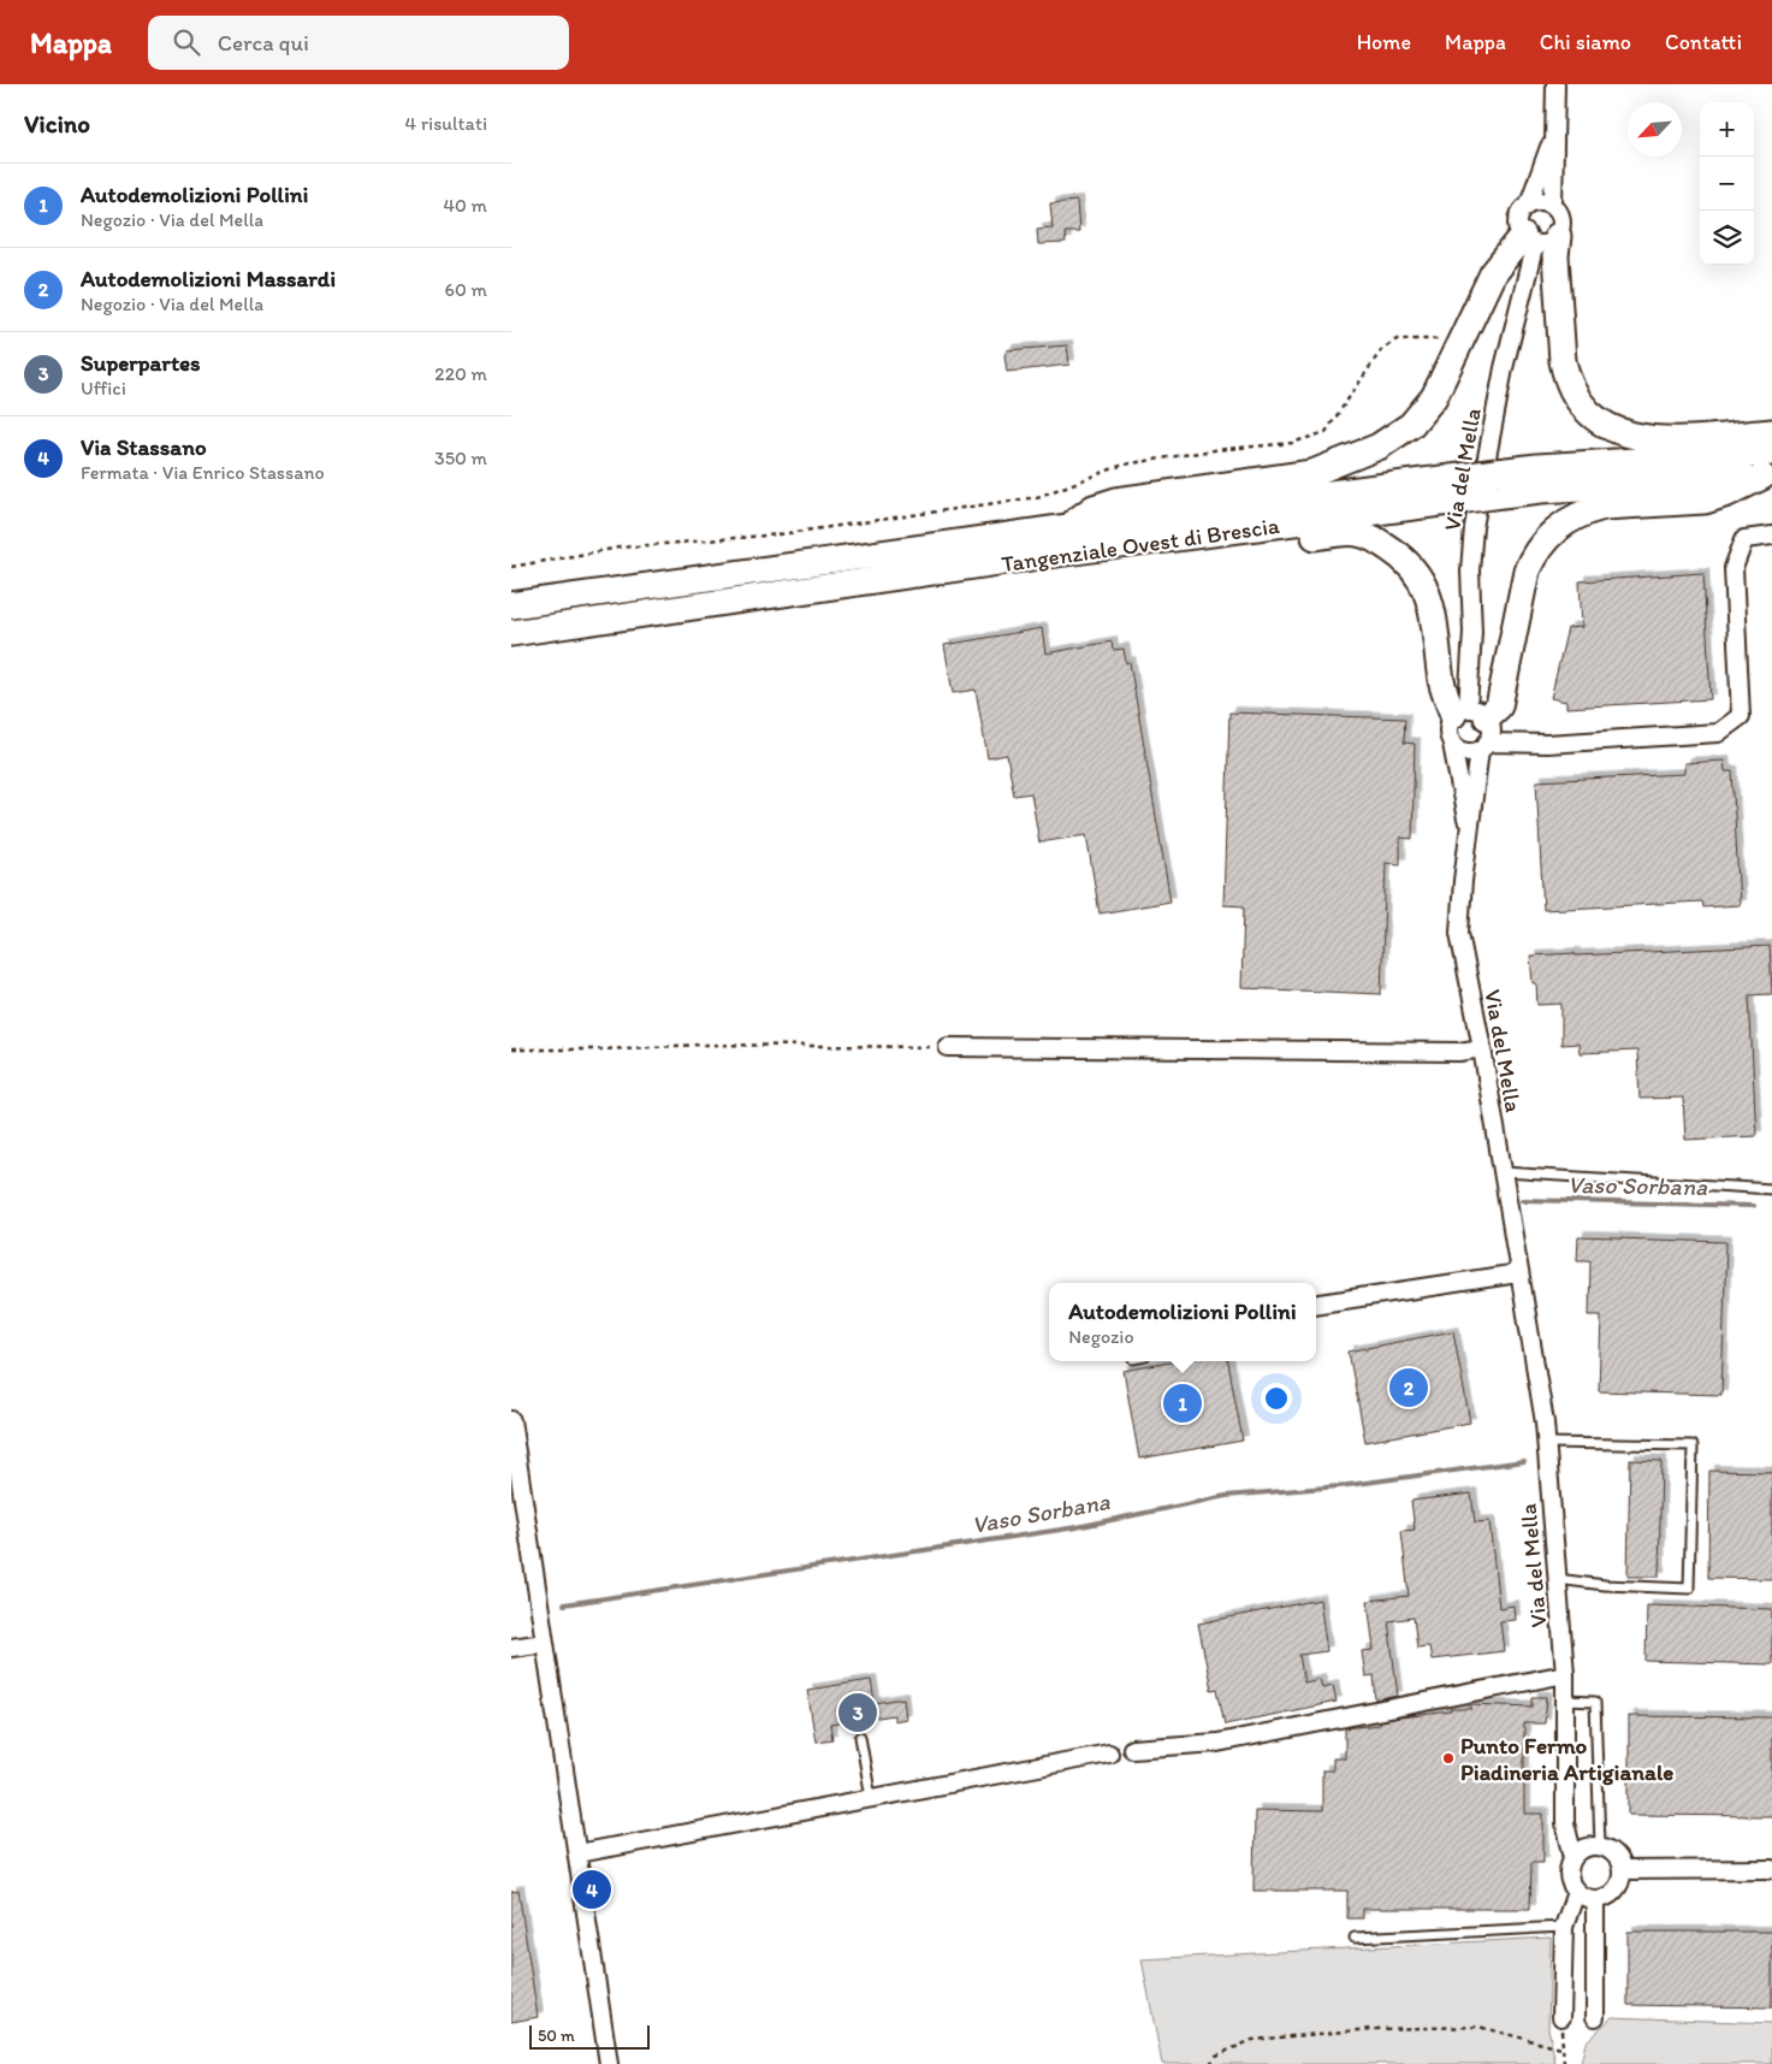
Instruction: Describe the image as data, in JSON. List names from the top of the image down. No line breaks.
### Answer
{"streets":{"main road":["Tangenziale Ovest di Brescia"],"street":["Via del Mella"]},"water":["Vaso Sorbana"],"places":["Punto Fermo Piadineria Artigianale"],"scale_bar":"50 m","north":"bottom left","page":{"header":"Mappa","search":"Cerca qui","nav":["Home","Mappa","Chi siamo","Contatti"],"heading":["Vicino","4 risultati"],"map_buttons":["+","−"],"list":[{"mark":"1","name":"Autodemolizioni Pollini","note":"Negozio · Via del Mella","value":"40 m"},{"mark":"2","name":"Autodemolizioni Massardi","note":"Negozio · Via del Mella","value":"60 m"},{"mark":"3","name":"Superpartes","note":"Uffici","value":"220 m"},{"mark":"4","name":"Via Stassano","note":"Fermata · Via Enrico Stassano","value":"350 m"}],"popup":["Autodemolizioni Pollini","Negozio"],"pins":["2","1","3","4"],"scale":"50 m"}}
